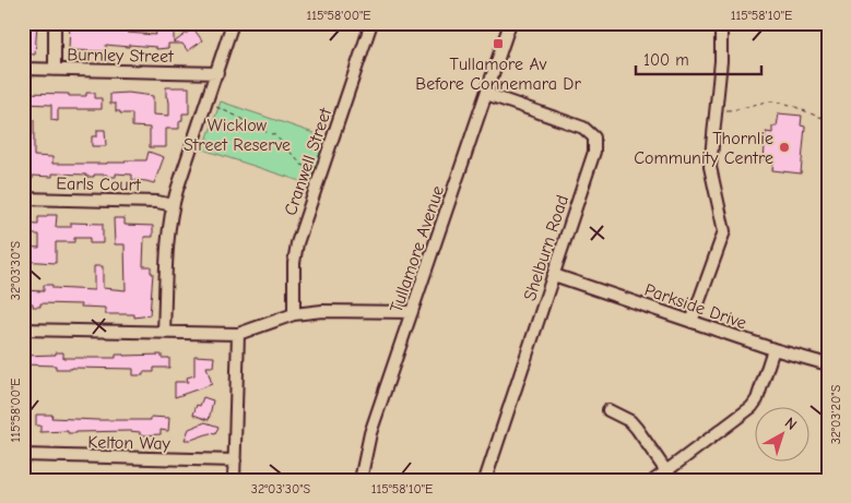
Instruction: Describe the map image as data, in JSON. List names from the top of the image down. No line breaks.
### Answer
{"streets":{"street":["Burnley Street","Cranwell Street","Earls Court","Shelburn Road","Tullamore Avenue","Parkside Drive","Kelton Way"]},"crossings":[["Shelburn Road","Tullamore Avenue"],["Shelburn Road","Parkside Drive"]],"parks":["Wicklow Street Reserve"],"places":{"transit":["Tullamore Av Before Connemara Dr"],"other":["Thornlie Community Centre"]},"scale_bar":"100 m","north":"top right","coordinates":["115°58'00\"E","115°58'10\"E","32°03'30\"S","32°03'20\"S"]}
